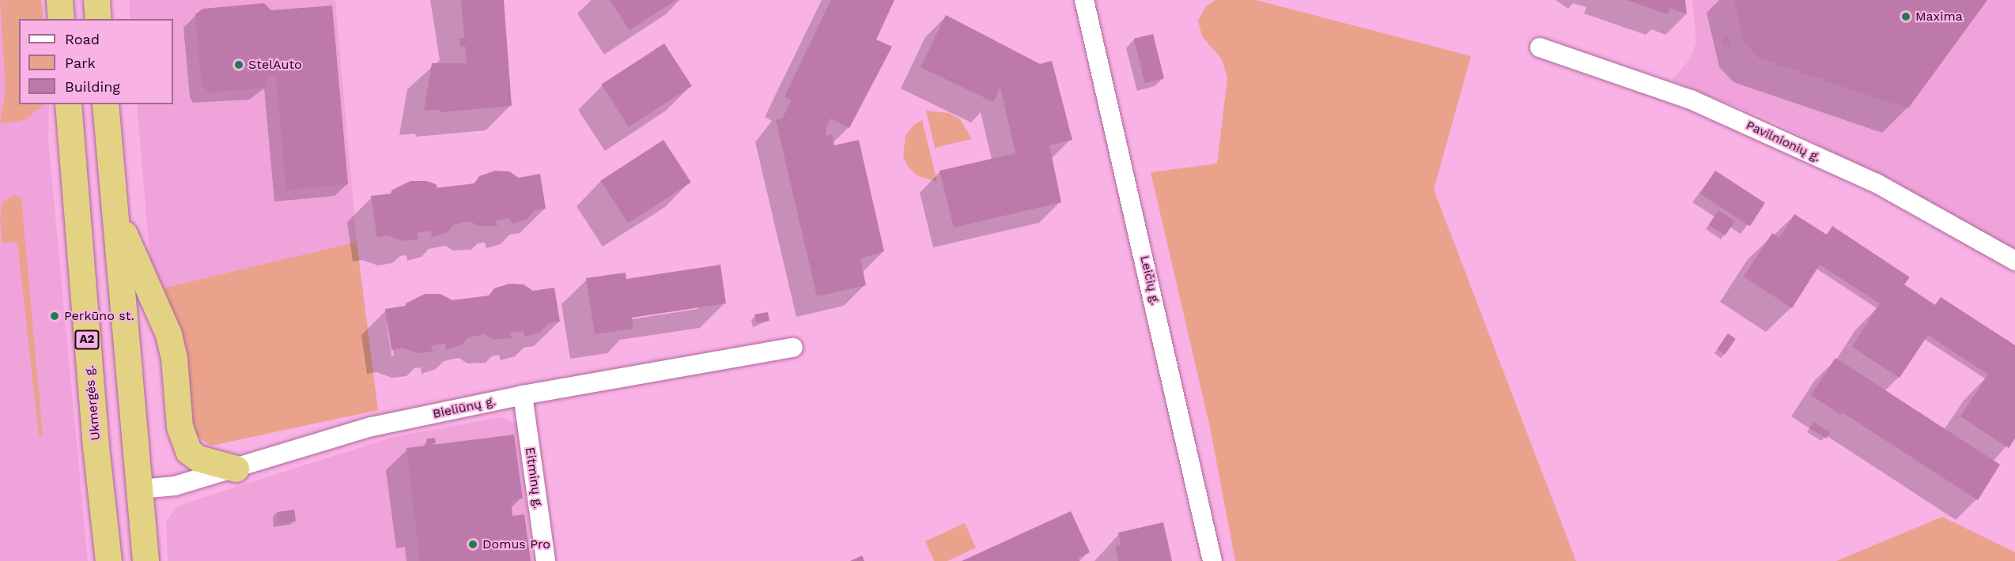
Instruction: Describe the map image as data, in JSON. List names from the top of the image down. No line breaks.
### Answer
{"streets":{"highway":["A2","Ukmergės g."],"street":["Pavilnionių g.","Leičių g.","Bieliūnų g.","Eitminų g."]},"crossings":[["Bieliūnų g.","Eitminų g."]],"places":["Maxima","StelAuto","Perkūno st.","Domus Pro"],"legend":["Road","Park","Building"]}
